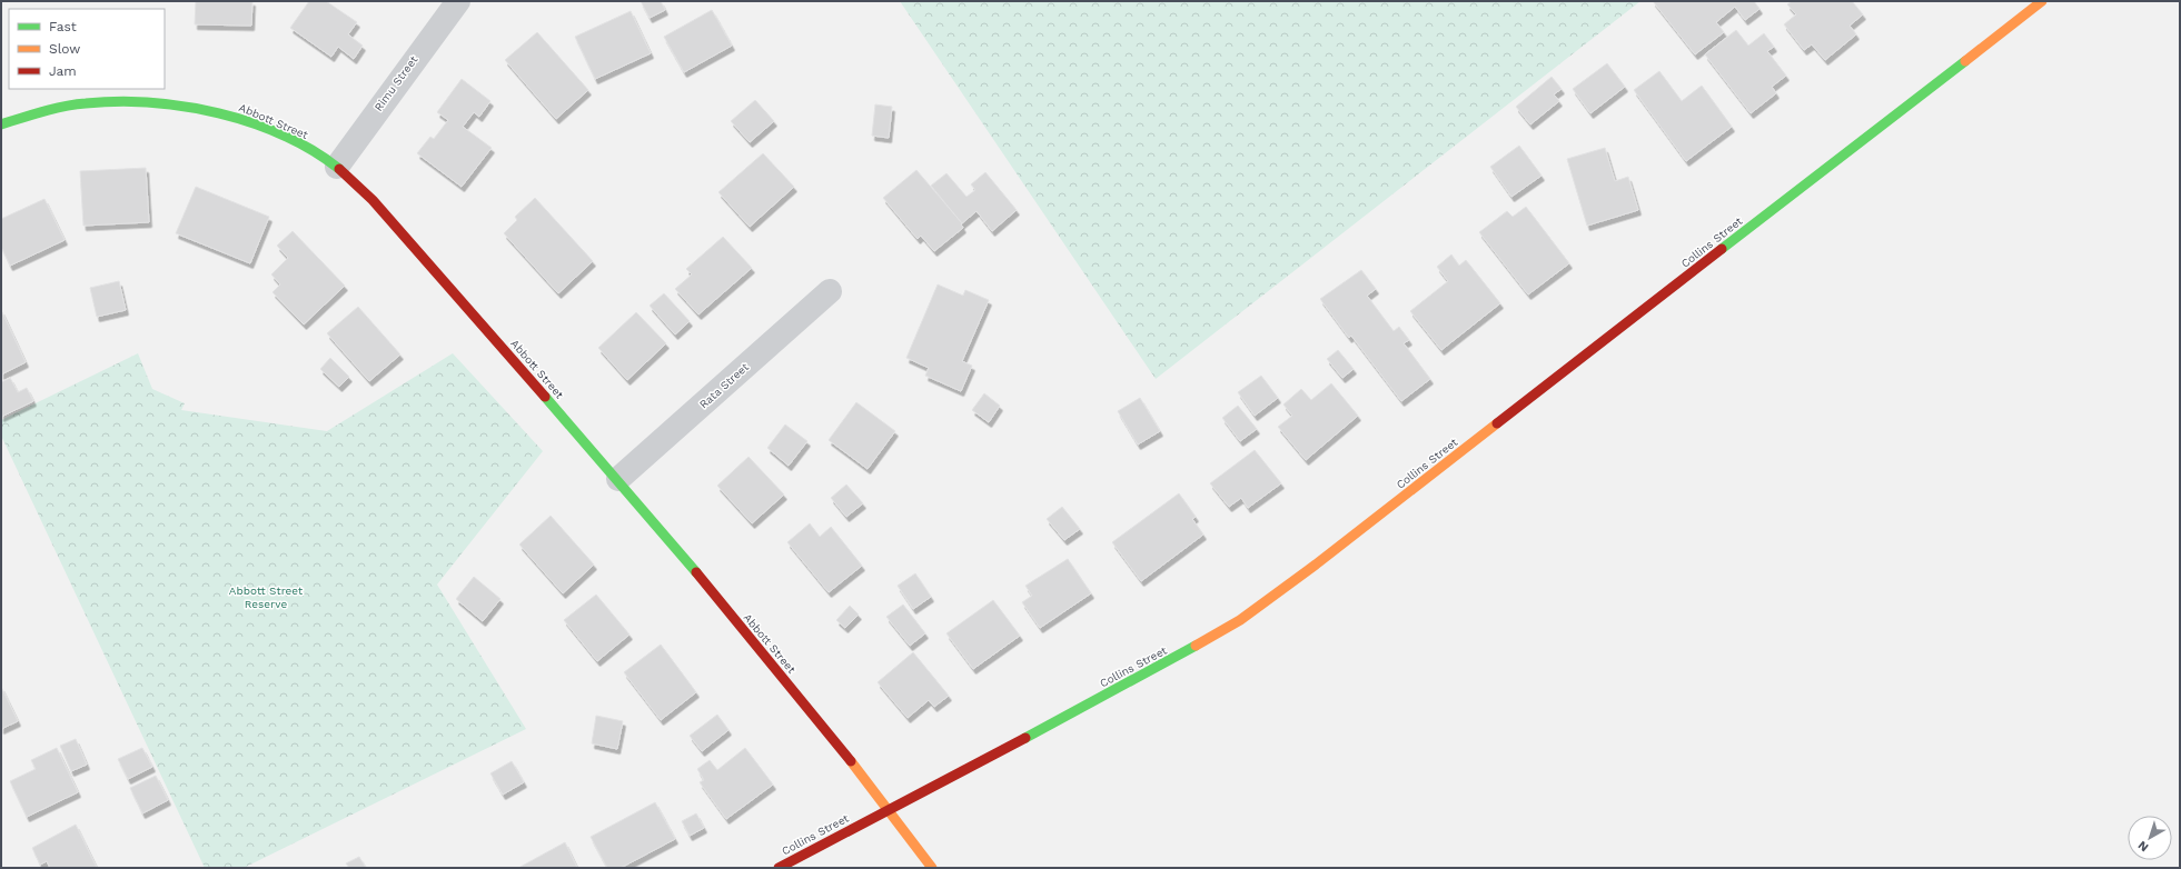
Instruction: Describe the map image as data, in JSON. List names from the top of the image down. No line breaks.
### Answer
{"streets":{"street":["Rimu Street","Abbott Street","Collins Street","Rata Street"]},"crossings":[["Rimu Street","Abbott Street"],["Abbott Street","Collins Street"],["Abbott Street","Rata Street"]],"parks":["Abbott Street Reserve"],"legend":["Fast","Slow","Jam"],"north":"bottom left"}
